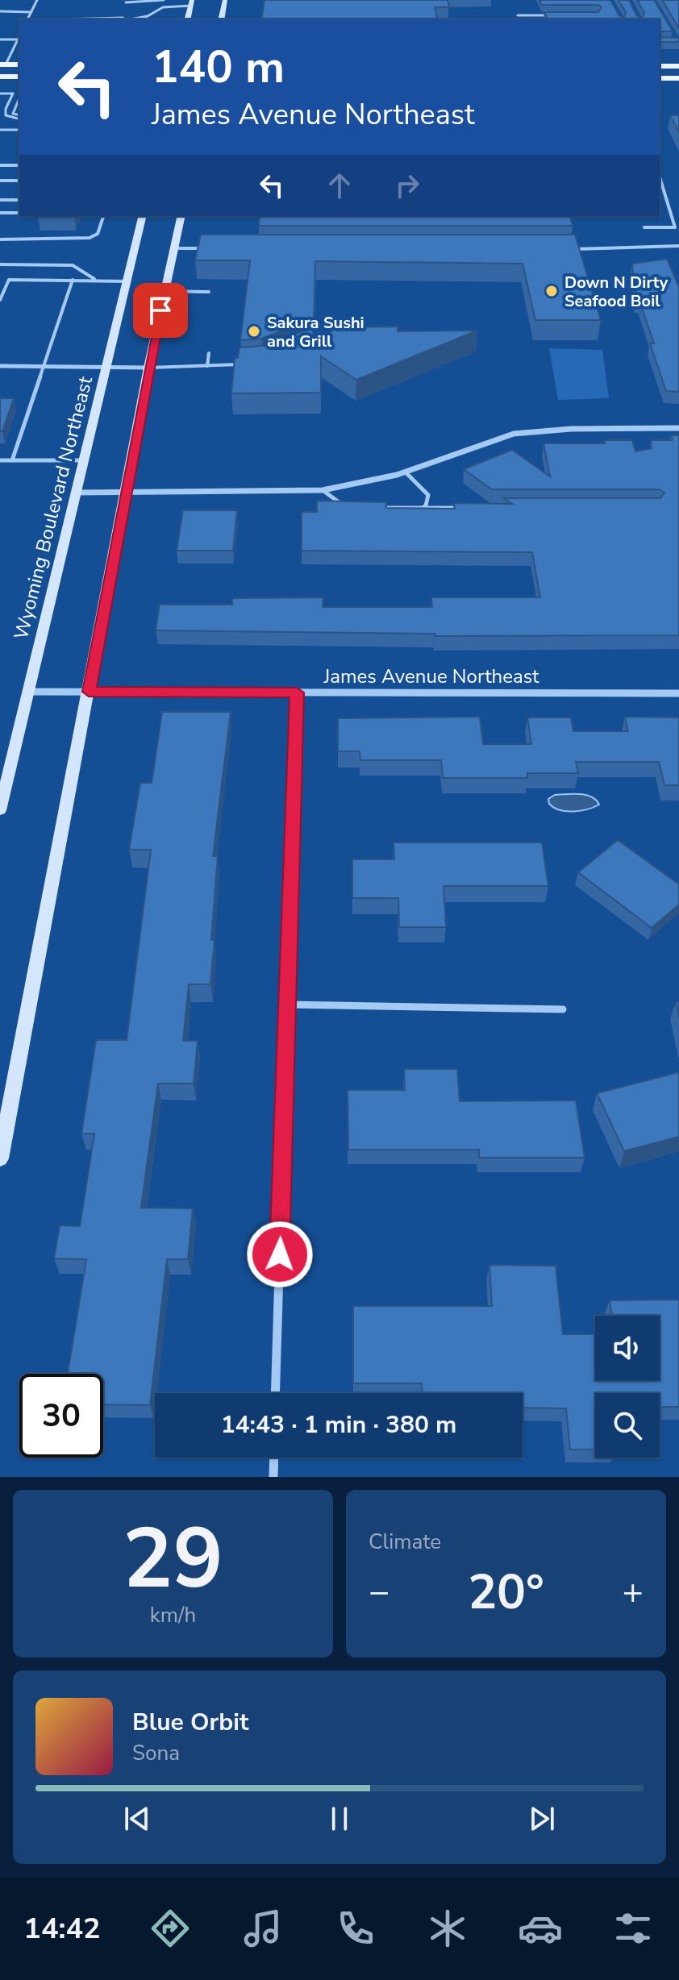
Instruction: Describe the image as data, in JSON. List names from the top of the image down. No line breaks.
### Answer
{"streets":{"main road":["Wyoming Boulevard Northeast"],"street":["James Avenue Northeast"]},"crossings":[["Wyoming Boulevard Northeast","James Avenue Northeast"]],"places":["Down N Dirty Seafood Boil","Sakura Sushi and Grill"],"page":{"turn":["140 m","James Avenue Northeast"],"limit":"30","trip":"14:43 · 1 min · 380 m","tile":[["29","km/h"],"Climate"],"heat":["−","20°","+"],"song":["Blue Orbit","Sona"],"tabs":"14:42"}}
